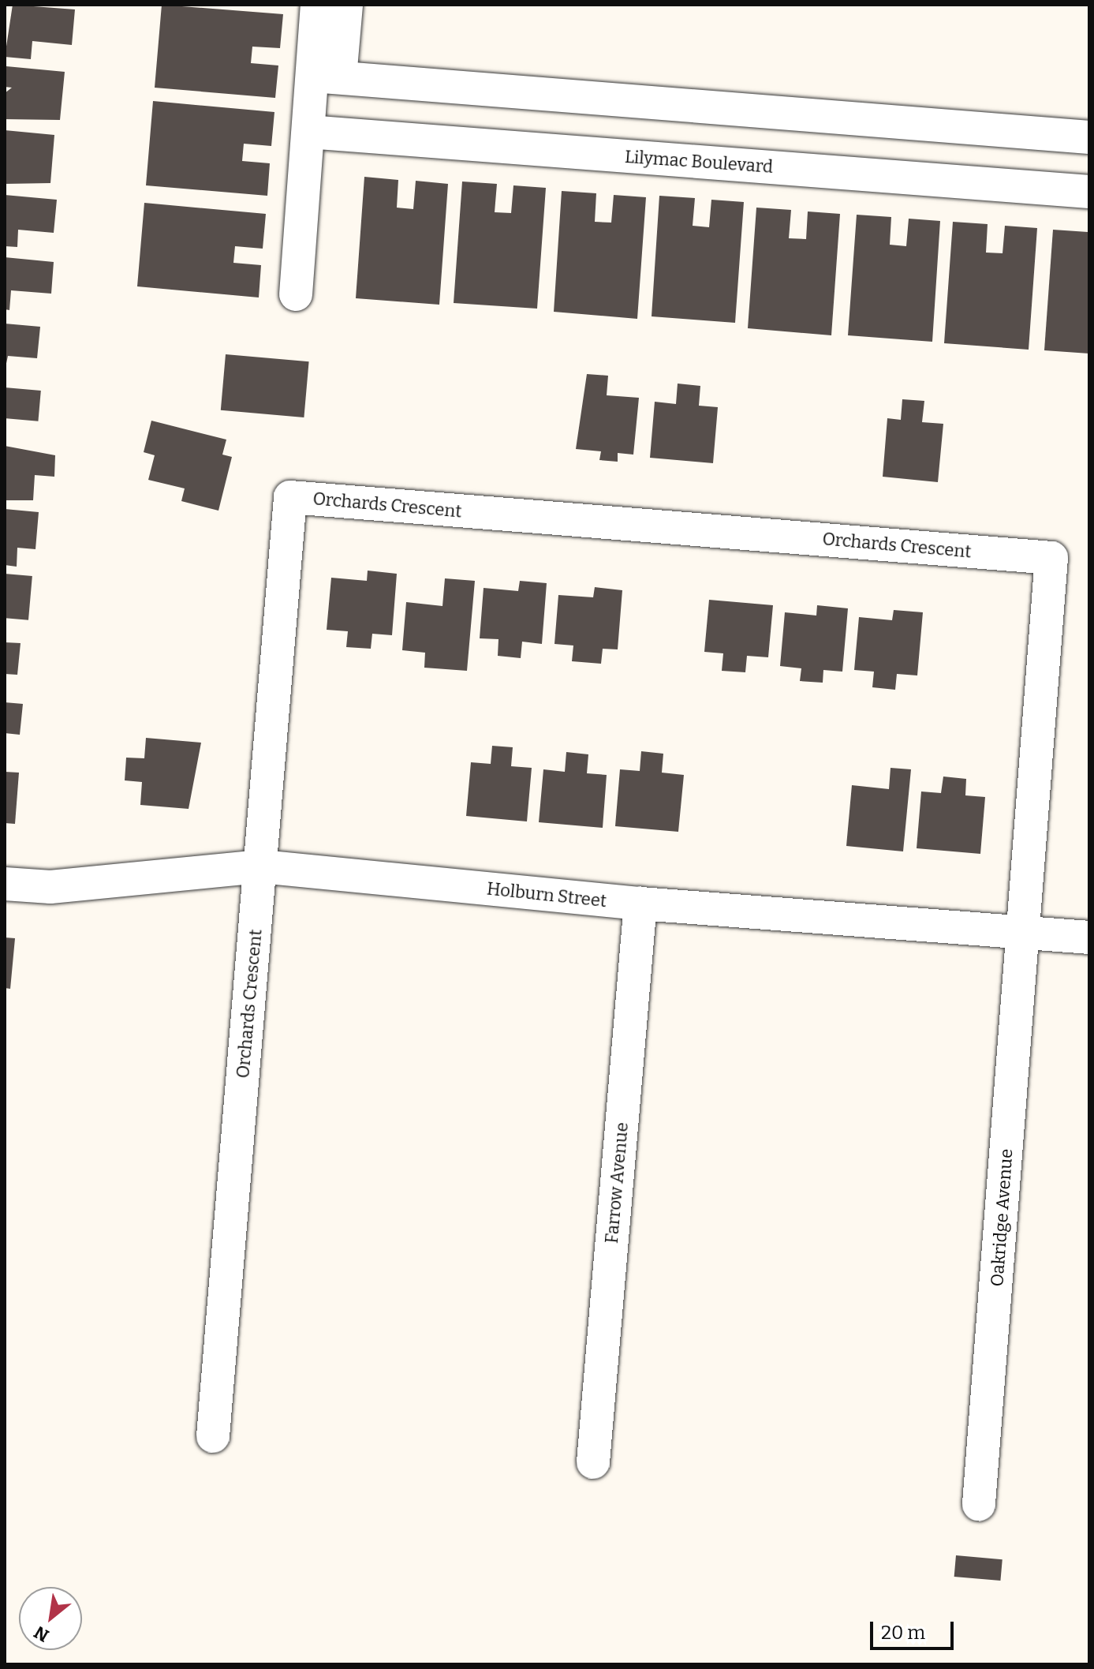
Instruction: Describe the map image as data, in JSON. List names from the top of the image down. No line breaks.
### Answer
{"streets":{"street":["Lilymac Boulevard","Orchards Crescent","Holburn Street","Farrow Avenue","Oakridge Avenue"]},"crossings":[["Orchards Crescent","Holburn Street"],["Orchards Crescent","Oakridge Avenue"],["Holburn Street","Farrow Avenue"],["Holburn Street","Oakridge Avenue"]],"scale_bar":"20 m","north":"bottom left"}
